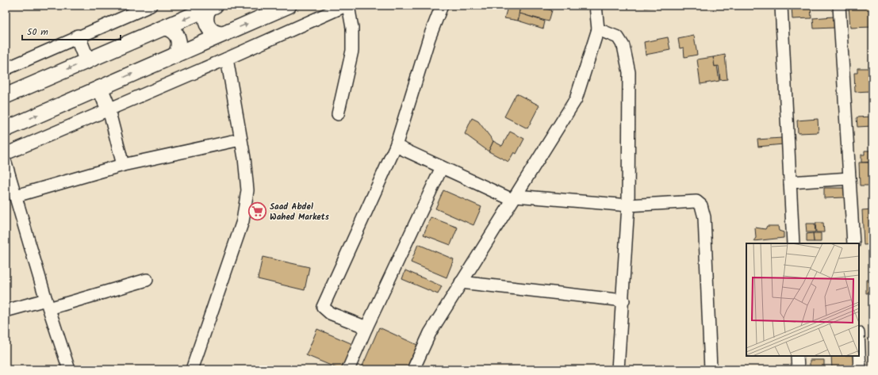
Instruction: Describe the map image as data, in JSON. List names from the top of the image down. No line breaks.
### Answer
{"places":{"supermarket":["Saad Abdel Wahed Markets"]},"scale_bar":"50 m"}
